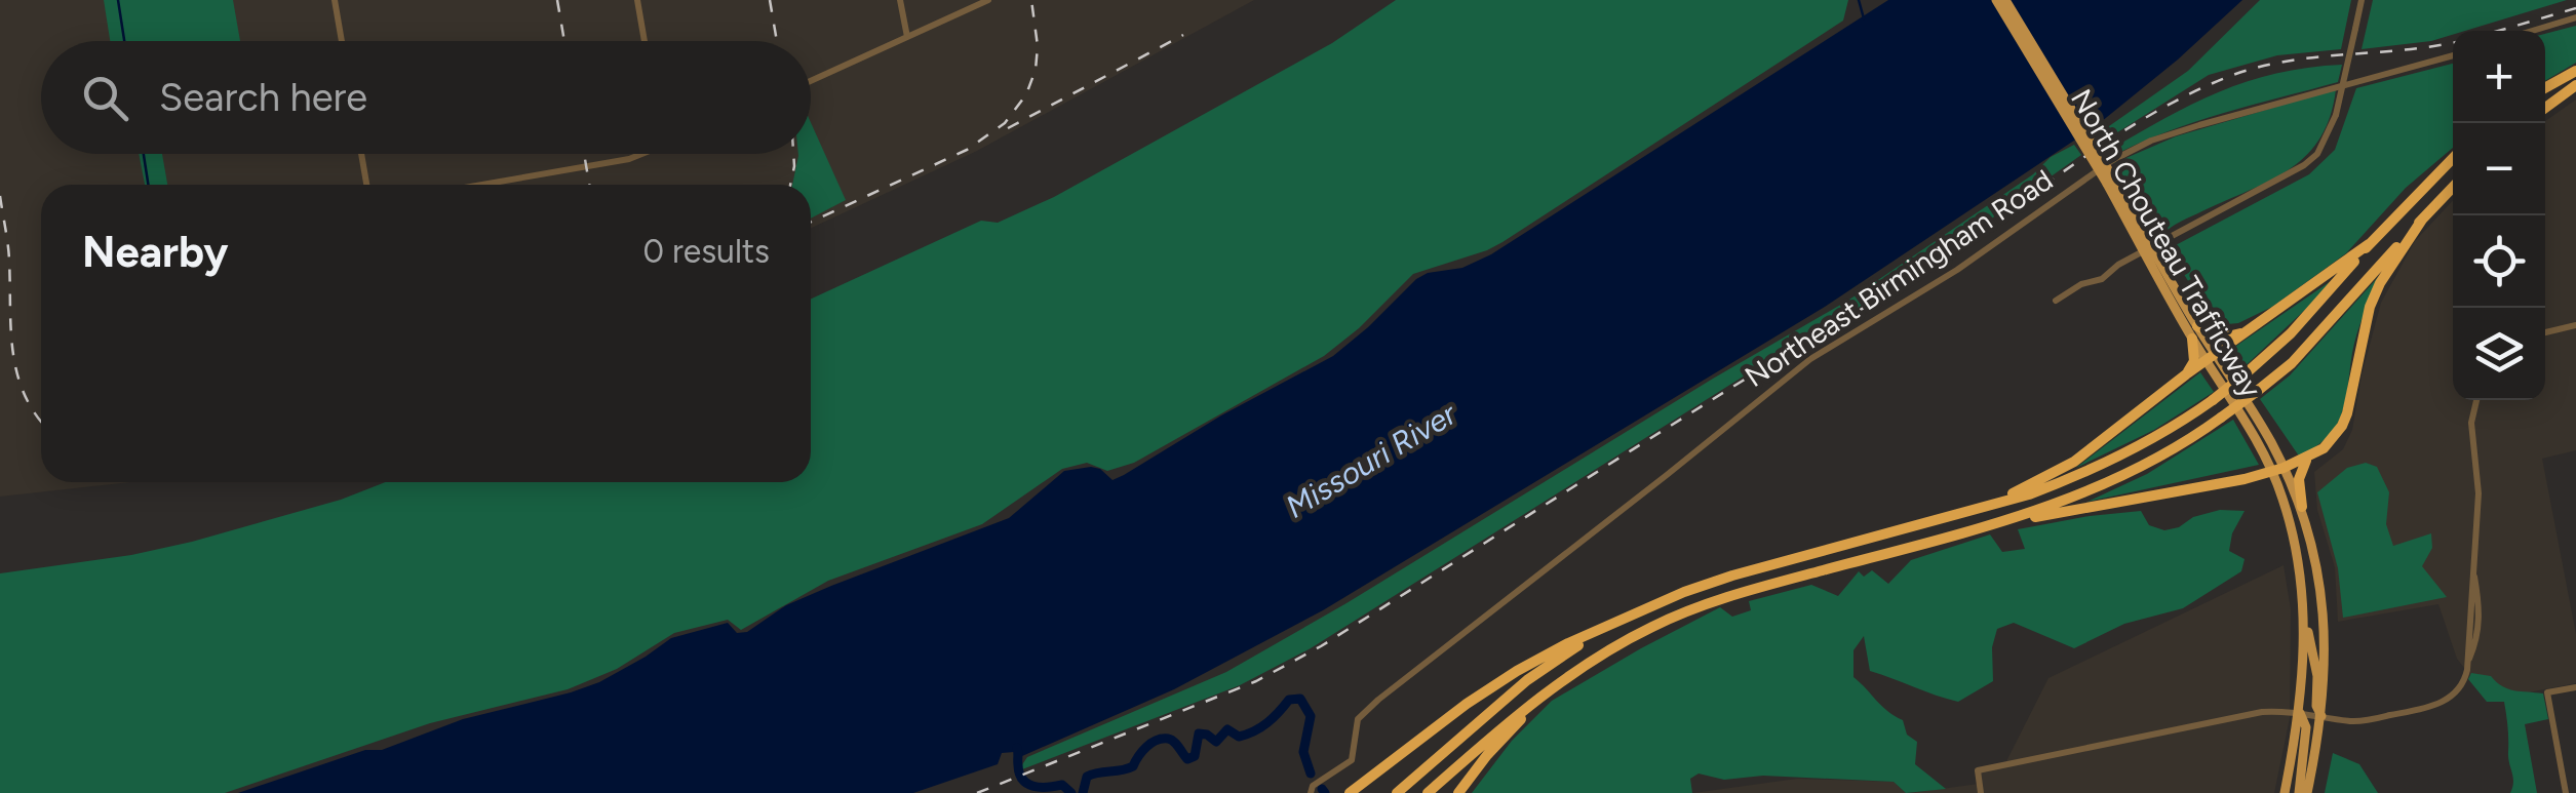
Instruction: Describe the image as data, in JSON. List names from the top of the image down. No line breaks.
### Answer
{"streets":{"main road":["North Chouteau Trafficway"],"street":["Northeast Birmingham Road"]},"water":["Missouri River"],"page":{"map_buttons":["+","−"],"search":"Search here","heading":["Nearby","0 results"]}}
